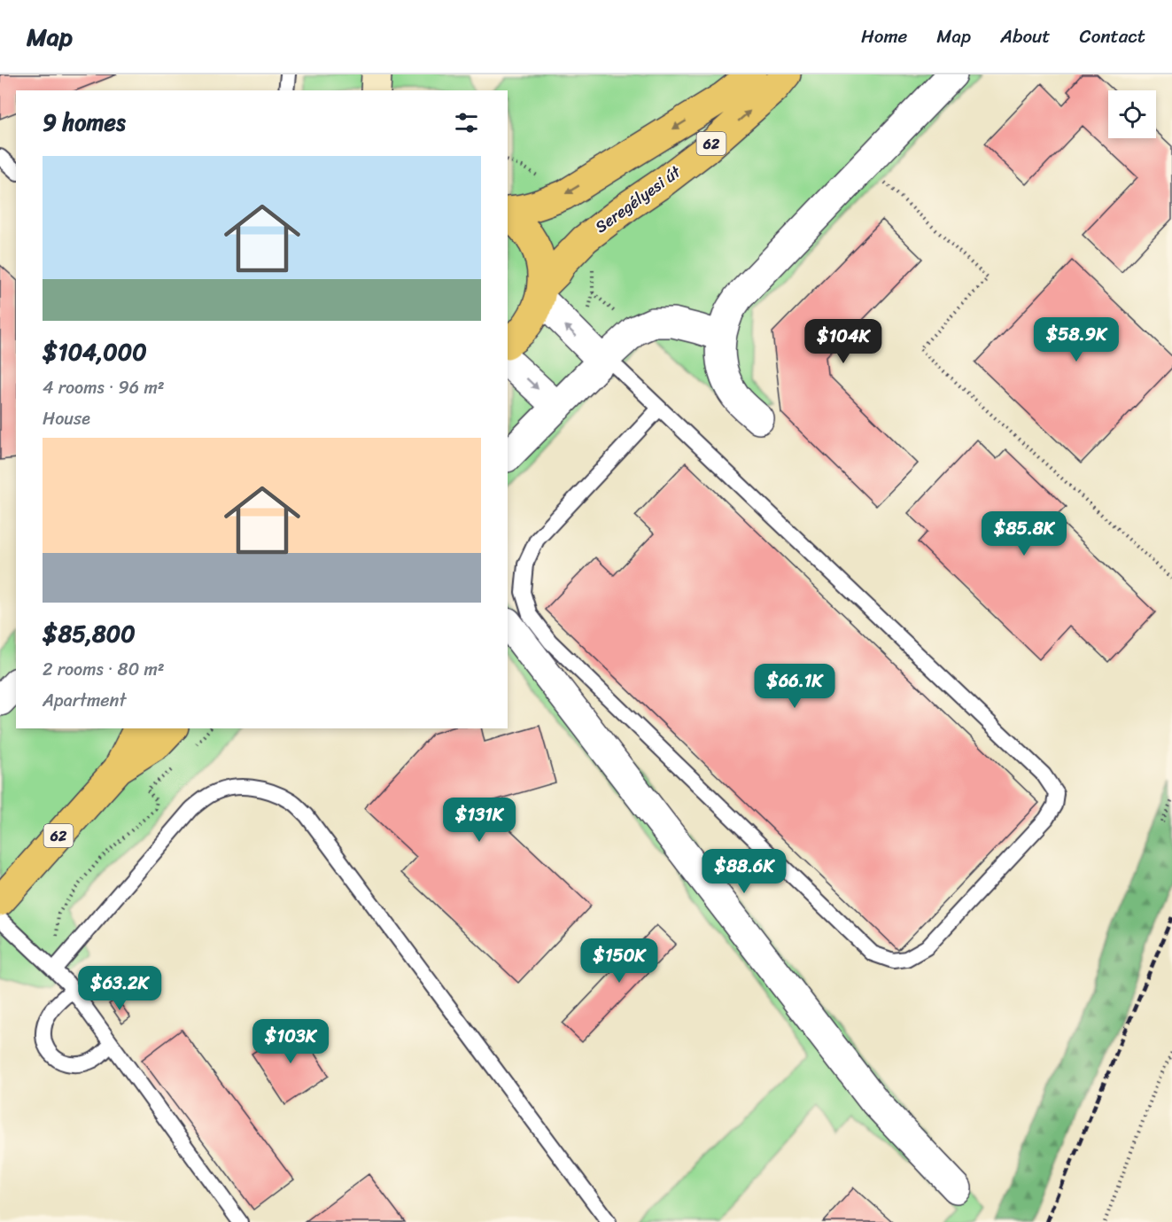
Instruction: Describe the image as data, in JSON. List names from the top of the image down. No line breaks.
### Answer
{"streets":{"main road":["62","Seregélyesi út"]},"crossings":[["62","Seregélyesi út"]],"page":{"header":"Map","nav":["Home","Map","About","Contact"],"heading":"9 homes","list":[{"name":"$104,000","note":"4 rooms · 96 m² · House"},{"name":"$85,800","note":"2 rooms · 80 m² · Apartment"}],"price":["$58.9K","$104K","$85.8K","$66.1K","$131K","$88.6K","$150K","$63.2K","$103K"]}}
